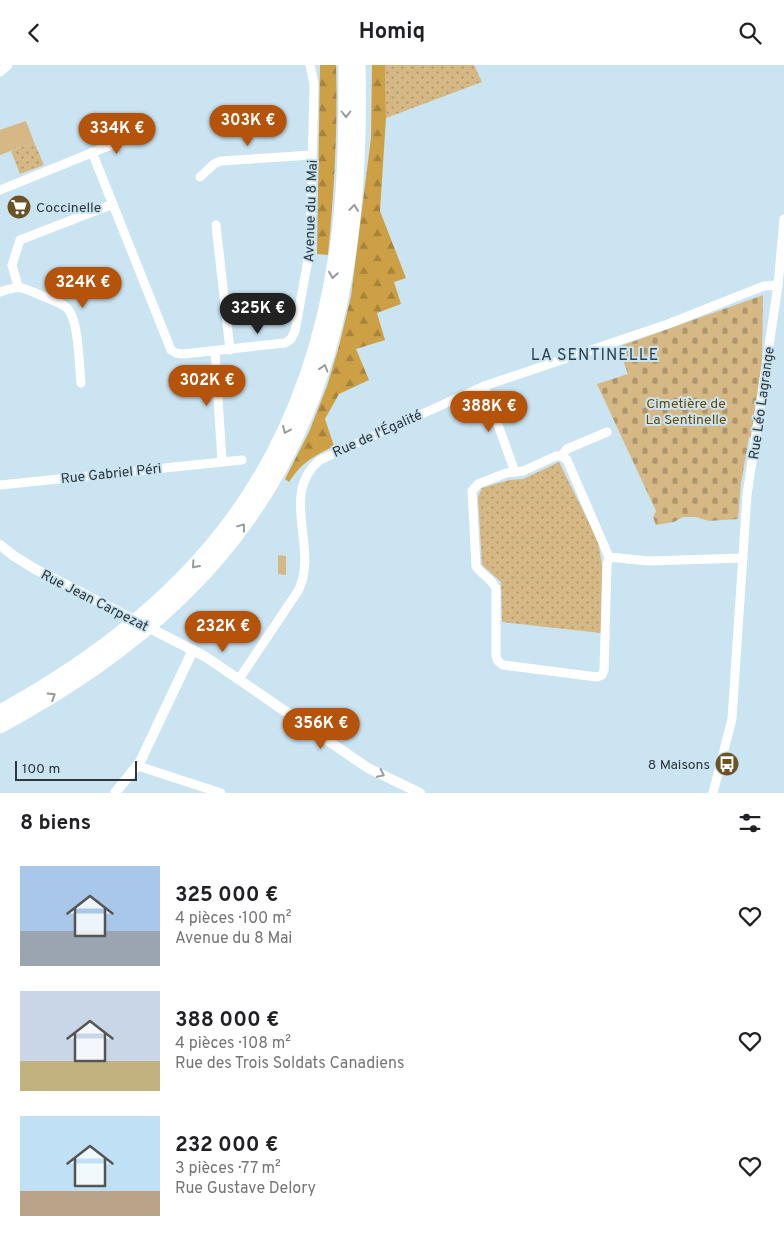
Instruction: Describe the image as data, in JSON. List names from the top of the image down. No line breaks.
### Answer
{"streets":{"street":["Avenue du 8 Mai","Rue Léo Lagrange","Rue de l'Égalité","Rue Gabriel Péri","Rue Jean Carpezat"]},"crossings":[["Rue Léo Lagrange","Rue de l'Égalité"],["Rue de l'Égalité","Rue Jean Carpezat"]],"one_way":["Rue Jean Carpezat"],"districts":["LA SENTINELLE"],"parks":["Cimetière de La Sentinelle"],"places":{"supermarket":["Coccinelle"],"bus stop":["8 Maisons"]},"scale_bar":"100 m","page":{"header":"Homiq","price":["303K €","334K €","324K €","325K €","302K €","388K €","232K €","356K €"],"scale":"100 m","heading":"8 biens","list":[{"name":"325 000 €","note":"4 pièces · 100 m² · Avenue du 8 Mai"},{"name":"388 000 €","note":"4 pièces · 108 m² · Rue des Trois Soldats Canadiens"},{"name":"232 000 €","note":"3 pièces · 77 m² · Rue Gustave Delory"}]}}
